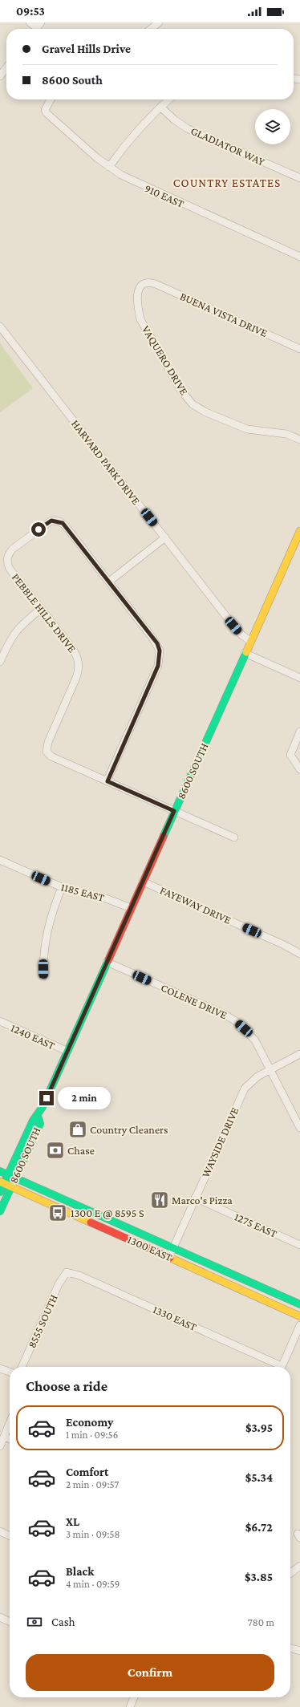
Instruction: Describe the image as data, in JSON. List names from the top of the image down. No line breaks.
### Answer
{"streets":{"main road":["8600 SOUTH","1300 EAST"],"street":["GLADIATOR WAY","910 EAST","BUENA VISTA DRIVE","VAQUERO DRIVE","HARVARD PARK DRIVE","PEBBLE HILLS DRIVE","1185 EAST","FAYEWAY DRIVE","COLENE DRIVE","1240 EAST","WAYSIDE DRIVE","1275 EAST","1330 EAST","8555 SOUTH"]},"crossings":[["BUENA VISTA DRIVE","VAQUERO DRIVE"],["HARVARD PARK DRIVE","8600 SOUTH"],["PEBBLE HILLS DRIVE","8600 SOUTH"],["8600 SOUTH","1185 EAST"],["8600 SOUTH","FAYEWAY DRIVE"],["8600 SOUTH","COLENE DRIVE"],["8600 SOUTH","1240 EAST"],["8600 SOUTH","1300 EAST"],["COLENE DRIVE","WAYSIDE DRIVE"],["WAYSIDE DRIVE","1275 EAST"],["WAYSIDE DRIVE","1300 EAST"],["1330 EAST","8555 SOUTH"]],"districts":["COUNTRY ESTATES"],"places":{"shop":["Country Cleaners"],"bank":["Chase"],"restaurant":["Marco's Pizza"],"bus stop":["1300 E @ 8595 S"]},"page":{"status":"09:53","banner":["Gravel Hills Drive","8600 South"],"bubble":"2 min","heading":"Choose a ride","list":[{"name":"Economy","note":"1 min · 09:56","value":"$3.95"},{"name":"Comfort","note":"2 min · 09:57","value":"$5.34"},{"name":"XL","note":"3 min · 09:58","value":"$6.72"},{"name":"Black","note":"4 min · 09:59","value":"$3.85"}],"pay":["Cash","780 m"],"buttons":"Confirm"}}
